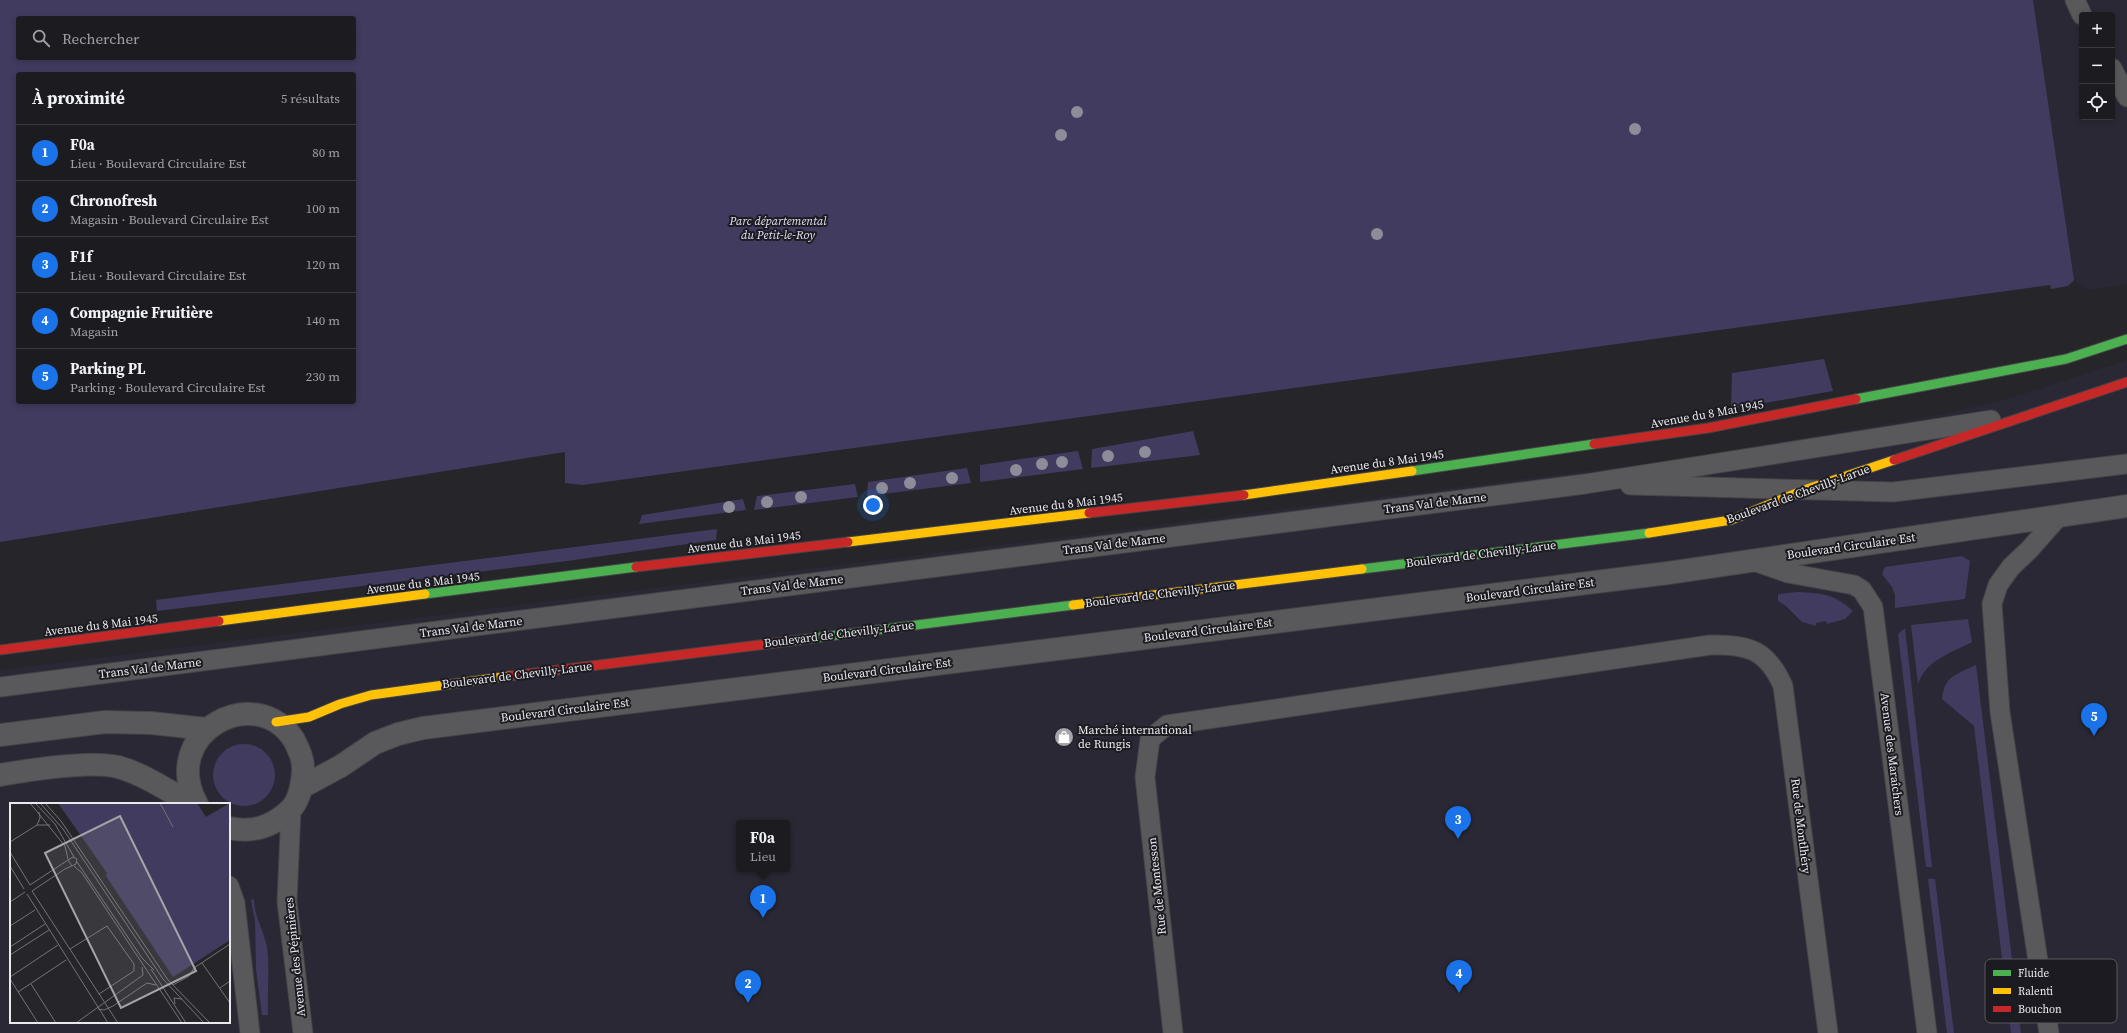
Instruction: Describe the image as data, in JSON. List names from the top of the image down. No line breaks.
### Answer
{"streets":{"main road":["Avenue du 8 Mai 1945","Boulevard de Chevilly-Larue"],"street":["Boulevard Circulaire Est"],"lane":["Trans Val de Marne","Avenue des Maraîchers","Rue de Montlhéry","Rue de Montesson","Avenue des Pépinières"]},"crossings":[["Boulevard Circulaire Est","Avenue des Maraîchers"],["Rue de Montlhéry","Rue de Montesson"]],"parks":["Parc départemental du Petit-le-Roy"],"places":{"shop":["Marché international de Rungis"]},"legend":["Fluide","Ralenti","Bouchon"],"page":{"map_buttons":["+","−"],"search":"Rechercher","heading":["À proximité","5 résultats"],"list":[{"mark":"1","name":"F0a","note":"Lieu · Boulevard Circulaire Est","value":"80 m"},{"mark":"2","name":"Chronofresh","note":"Magasin · Boulevard Circulaire Est","value":"100 m"},{"mark":"3","name":"F1f","note":"Lieu · Boulevard Circulaire Est","value":"120 m"},{"mark":"4","name":"Compagnie Fruitière","note":"Magasin","value":"140 m"},{"mark":"5","name":"Parking PL","note":"Parking · Boulevard Circulaire Est","value":"230 m"}],"pins":["5","3","1","4","2"],"popup":["F0a","Lieu"]}}
